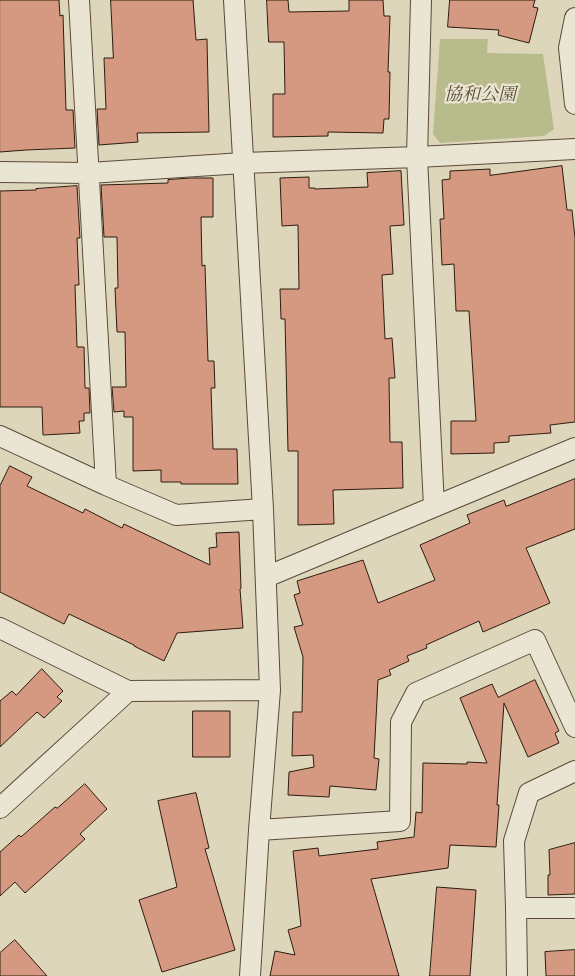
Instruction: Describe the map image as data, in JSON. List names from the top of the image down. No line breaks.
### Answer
{"parks":["協和公園"]}
